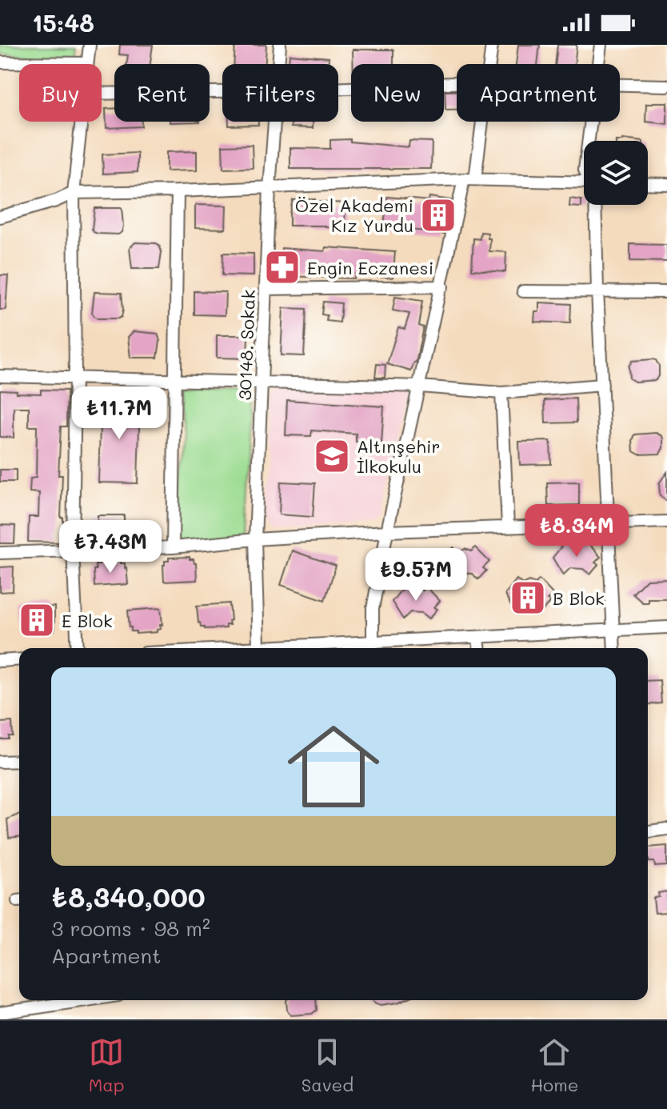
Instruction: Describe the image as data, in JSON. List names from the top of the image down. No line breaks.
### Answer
{"streets":{"street":["30148. Sokak"]},"places":{"building":["Özel Akademi Kız Yurdu","B Blok","E Blok"],"pharmacy":["Engin Eczanesi"],"school or university":["Altınşehir İlkokulu"]},"page":{"status":"15:48","chip":["Buy","Rent","Filters","New","Apartment"],"price":["₺11.7M","₺8.34M","₺7.43M","₺9.57M"],"list":[{"name":"₺8,340,000","note":"3 rooms · 98 m² · Apartment"}],"tabs":["Map","Saved","Home"]}}
